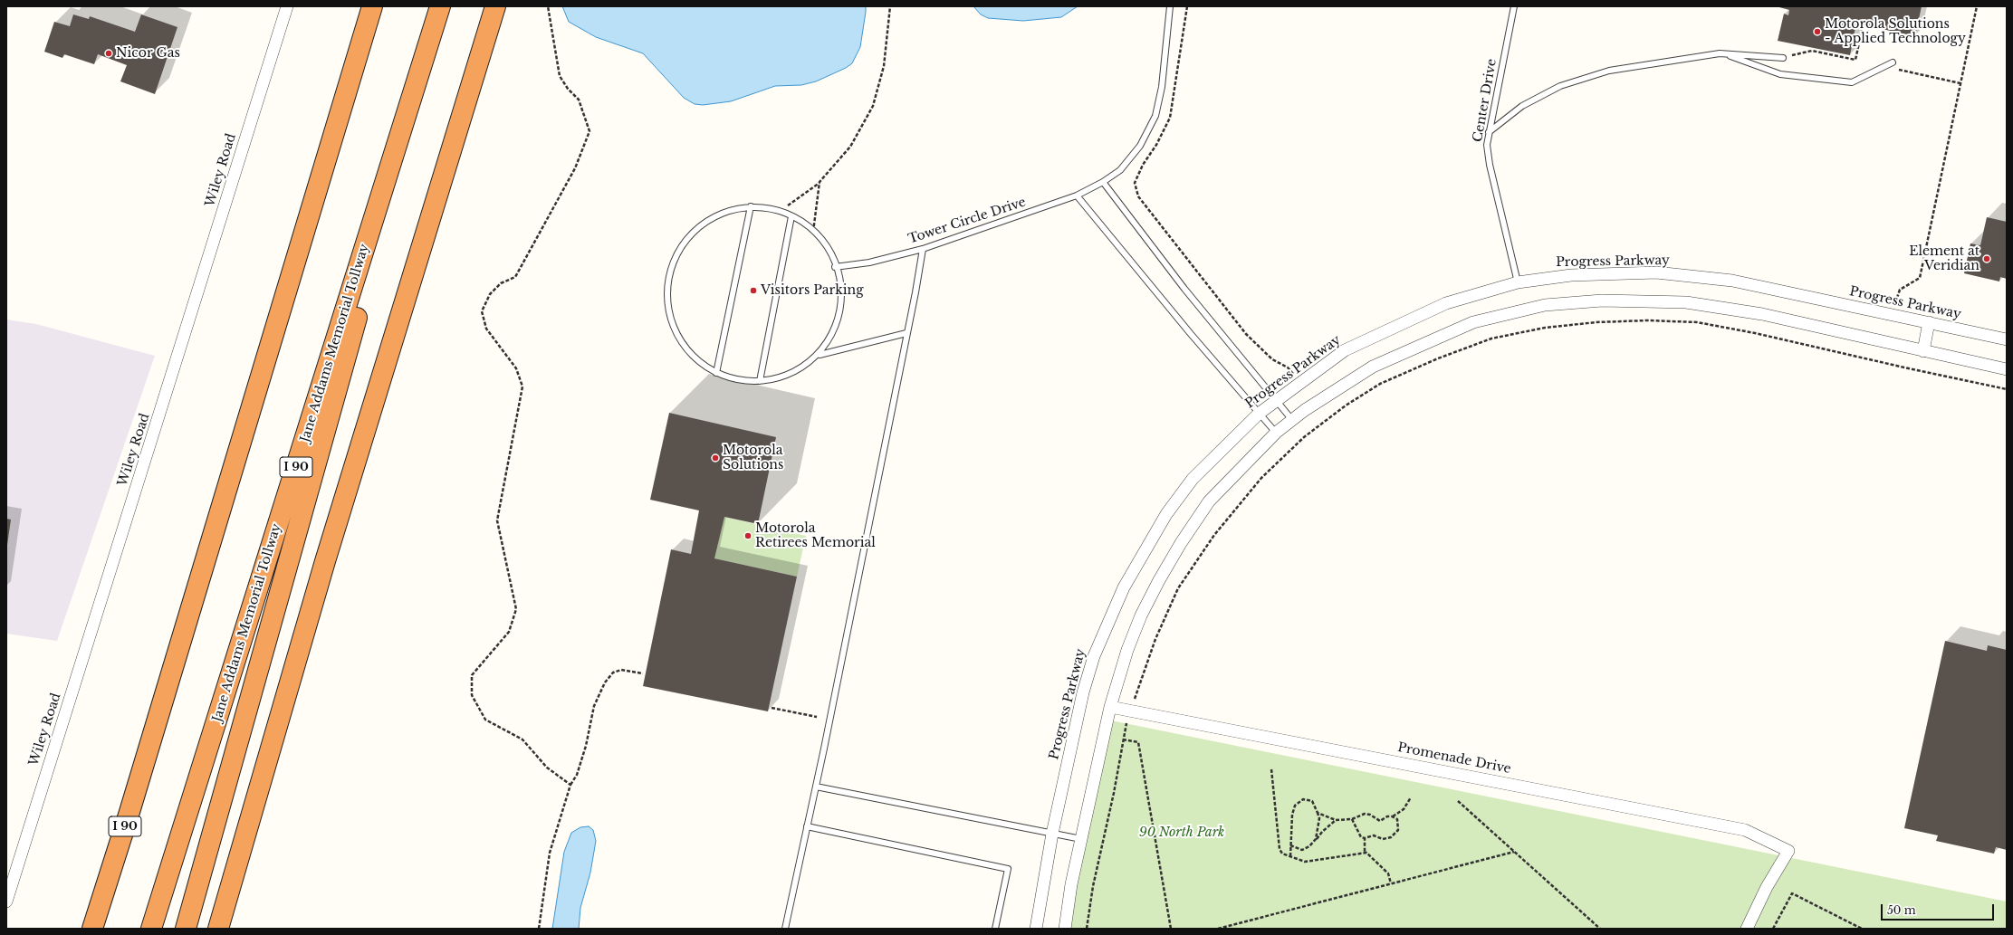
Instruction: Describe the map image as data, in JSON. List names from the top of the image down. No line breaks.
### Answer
{"streets":{"highway":["Jane Addams Memorial Tollway","I 90"],"street":["Wiley Road","Progress Parkway","Promenade Drive"],"lane":["Center Drive","Tower Circle Drive"]},"crossings":[["Center Drive","Progress Parkway"]],"parks":["90 North Park"],"places":["Motorola Solutions - Applied Technology","Nicor Gas","Element at Veridian","Visitors Parking","Motorola Solutions","Motorola Retirees Memorial"],"scale_bar":"50 m"}
